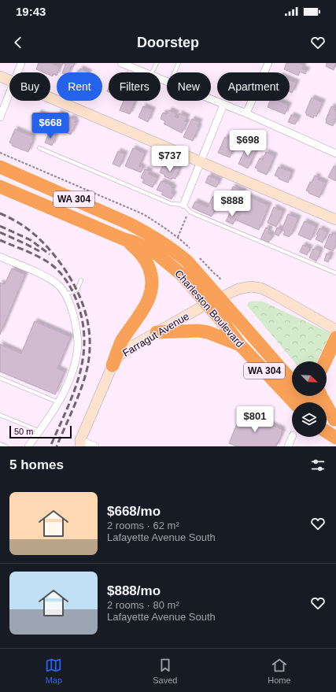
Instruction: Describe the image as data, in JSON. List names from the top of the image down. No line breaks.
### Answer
{"streets":{"highway":["WA 304","Charleston Boulevard"],"street":["Farragut Avenue"]},"crossings":[["Charleston Boulevard","Farragut Avenue"]],"scale_bar":"50 m","north":"bottom right","page":{"status":"19:43","header":"Doorstep","chip":["Buy","Rent","Filters","New","Apartment"],"price":["$668","$698","$737","$888","$801"],"scale":"50 m","heading":"5 homes","list":[{"name":"$668/mo","note":"2 rooms · 62 m² · Lafayette Avenue South"},{"name":"$888/mo","note":"2 rooms · 80 m² · Lafayette Avenue South"}],"tabs":["Map","Saved","Home"]}}
